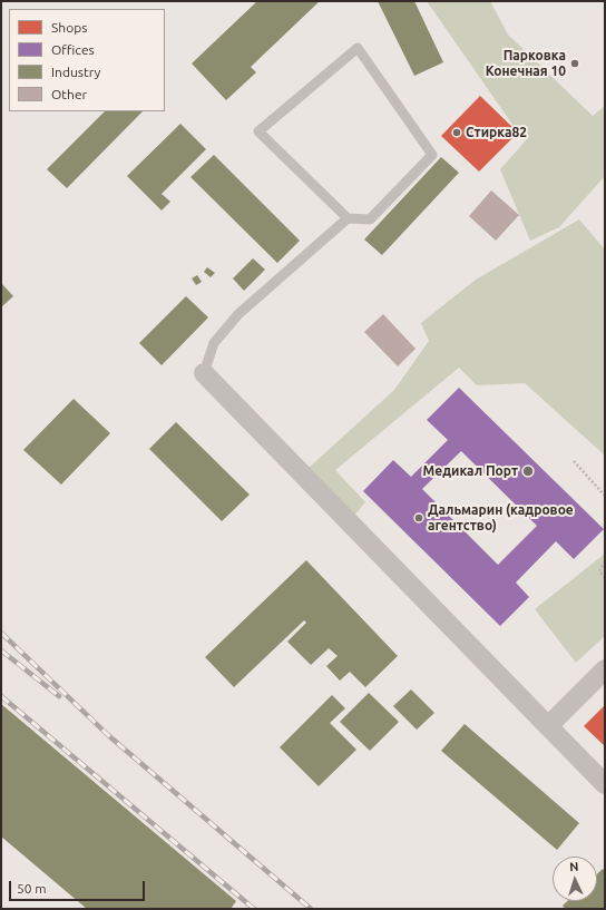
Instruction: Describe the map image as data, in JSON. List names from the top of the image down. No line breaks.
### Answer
{"places":["Парковка Конечная 10","Стирка82","Медикал Порт","Дальмарин (кадровое агентство)"],"legend":["Shops","Offices","Industry","Other"],"scale_bar":"50 m","north":"top"}
